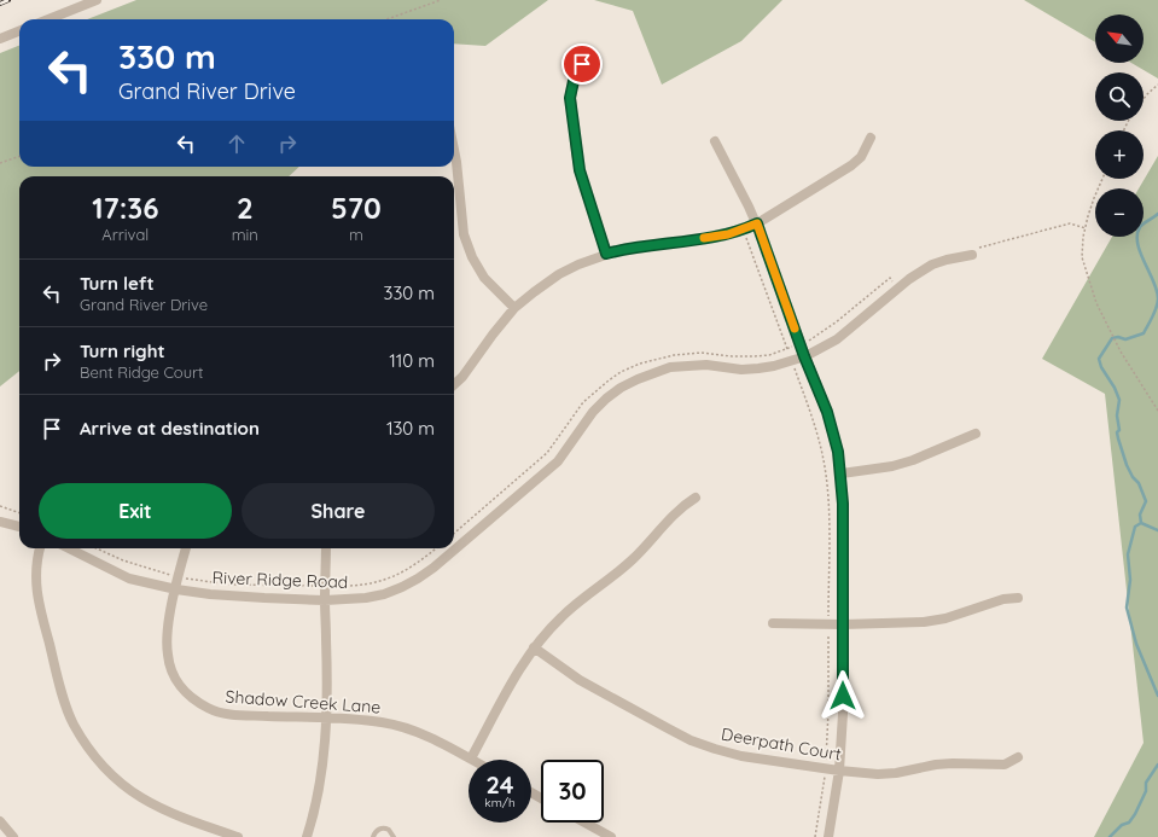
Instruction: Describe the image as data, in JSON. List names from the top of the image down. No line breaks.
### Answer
{"streets":{"street":["River Ridge Road","Shadow Creek Lane","Deerpath Court"]},"crossings":[["River Ridge Road","Shadow Creek Lane"]],"north":"top left","page":{"map_buttons":["+","−"],"turn":["330 m","Grand River Drive"],"eta":["17:36","Arrival","2","min","570","m"],"list":[{"name":"Turn left","note":"Grand River Drive","value":"330 m"},{"name":"Turn right","note":"Bent Ridge Court","value":"110 m"},{"name":"Arrive at destination","value":"130 m"}],"buttons":["Exit","Share"],"speed":"24 km/h","limit":"30"}}
